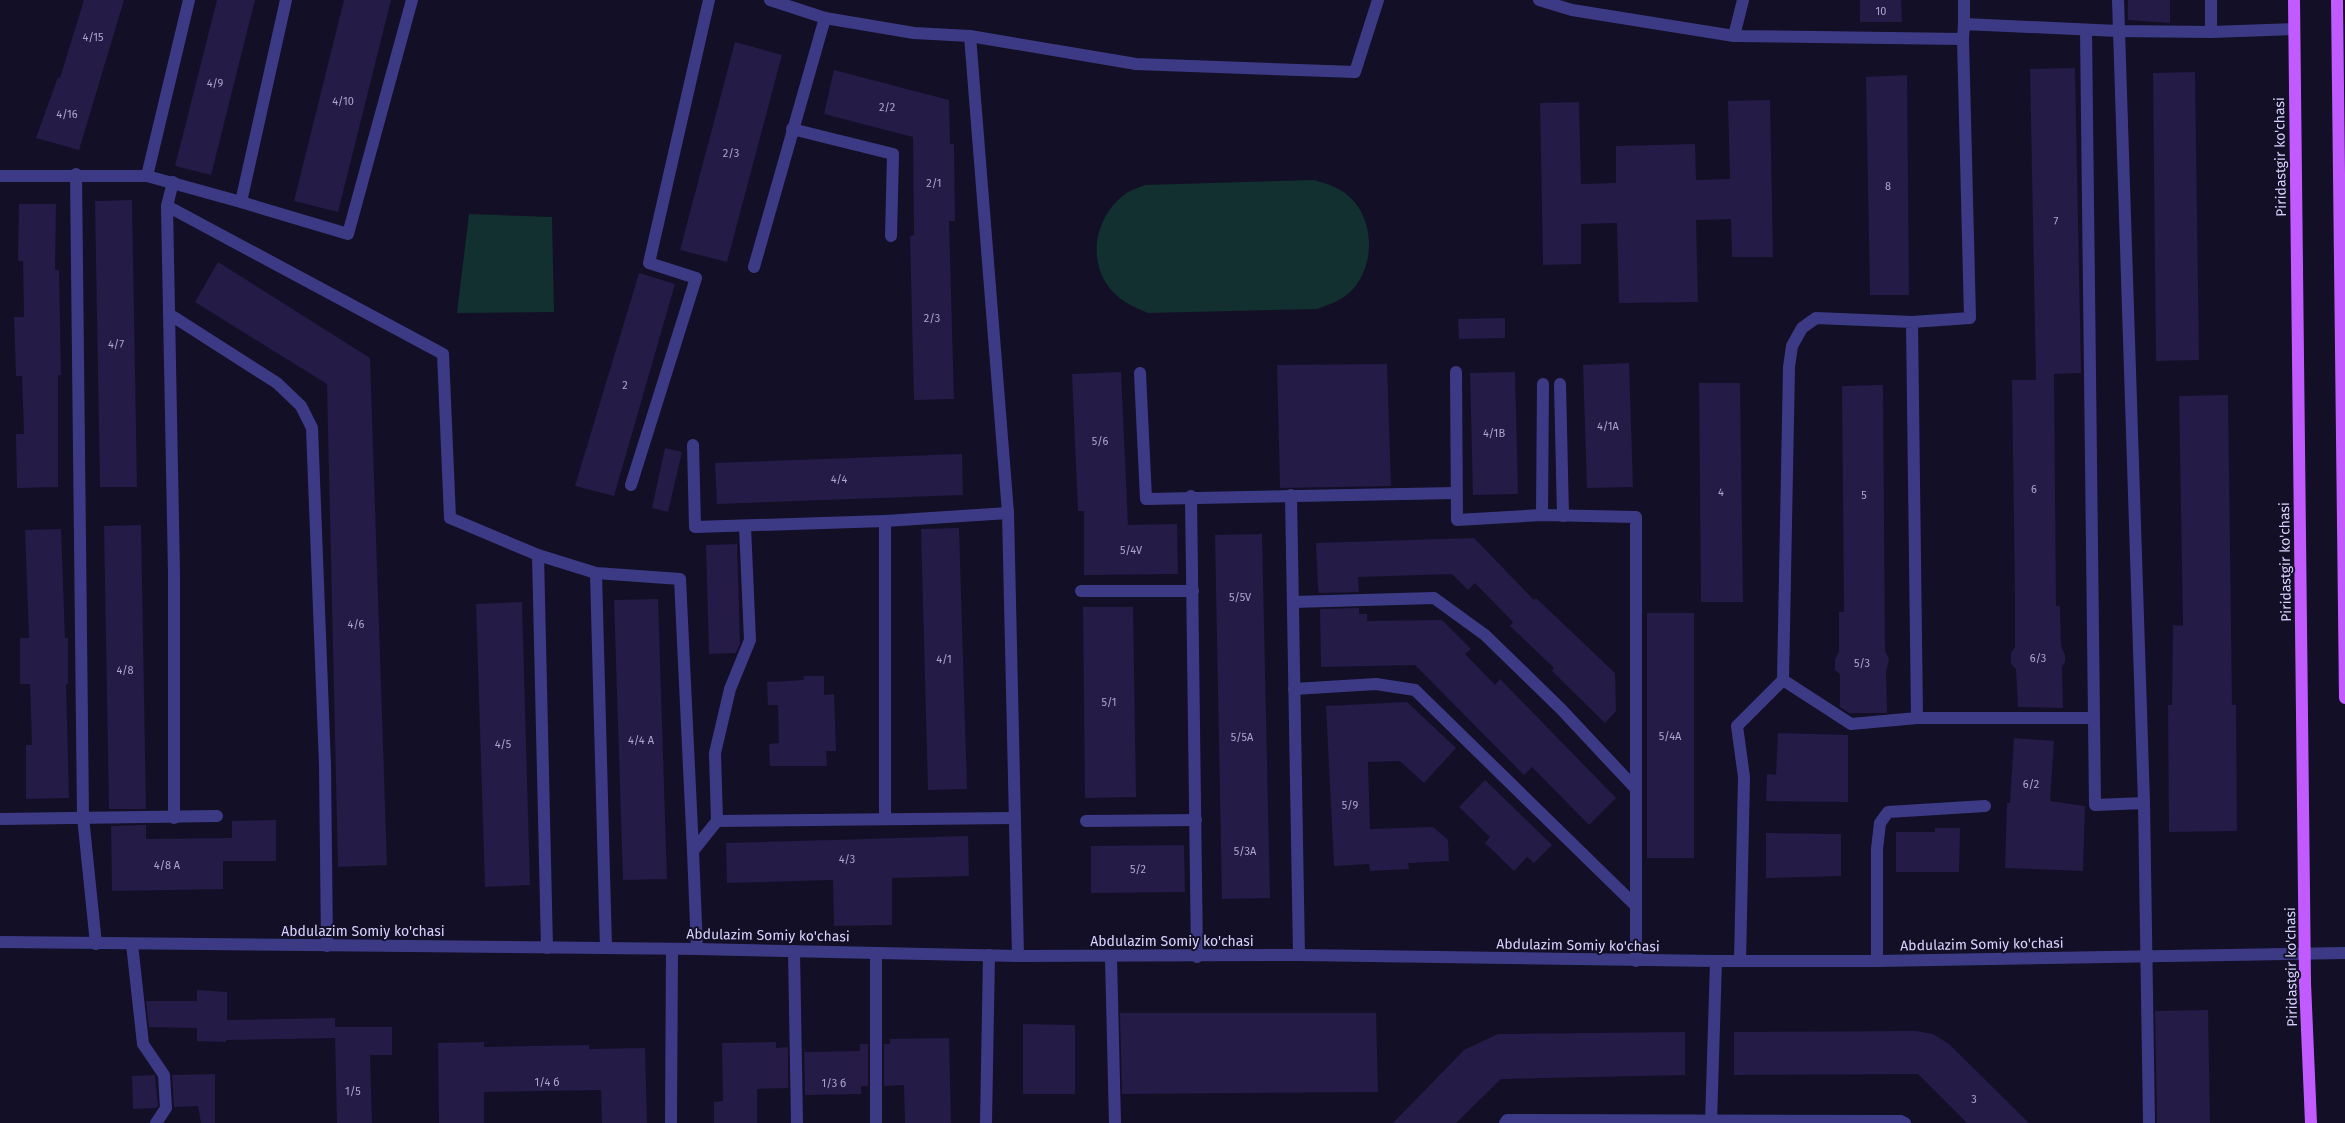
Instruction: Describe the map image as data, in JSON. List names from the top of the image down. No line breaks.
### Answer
{"streets":{"main road":["Piridastgir ko'chasi"],"street":["Abdulazim Somiy ko'chasi"]},"crossings":[["Piridastgir ko'chasi","Abdulazim Somiy ko'chasi"]],"house_numbers":["10","4/15","4/9","4/10","2/2","4/16","2/3","2/1","8","7","2/3","4/7","2","4/1A","4/1B","5/6","4/4","6","4","5","5/4V","5/5V","4/6","6/3","4/1","5/3","4/8","5/1","5/4A","5/5A","4/4 A","4/5","6/2","5/9","5/3A","4/3","4/8 A","5/2","1/4 б","1/3 б","1/5","3"]}
